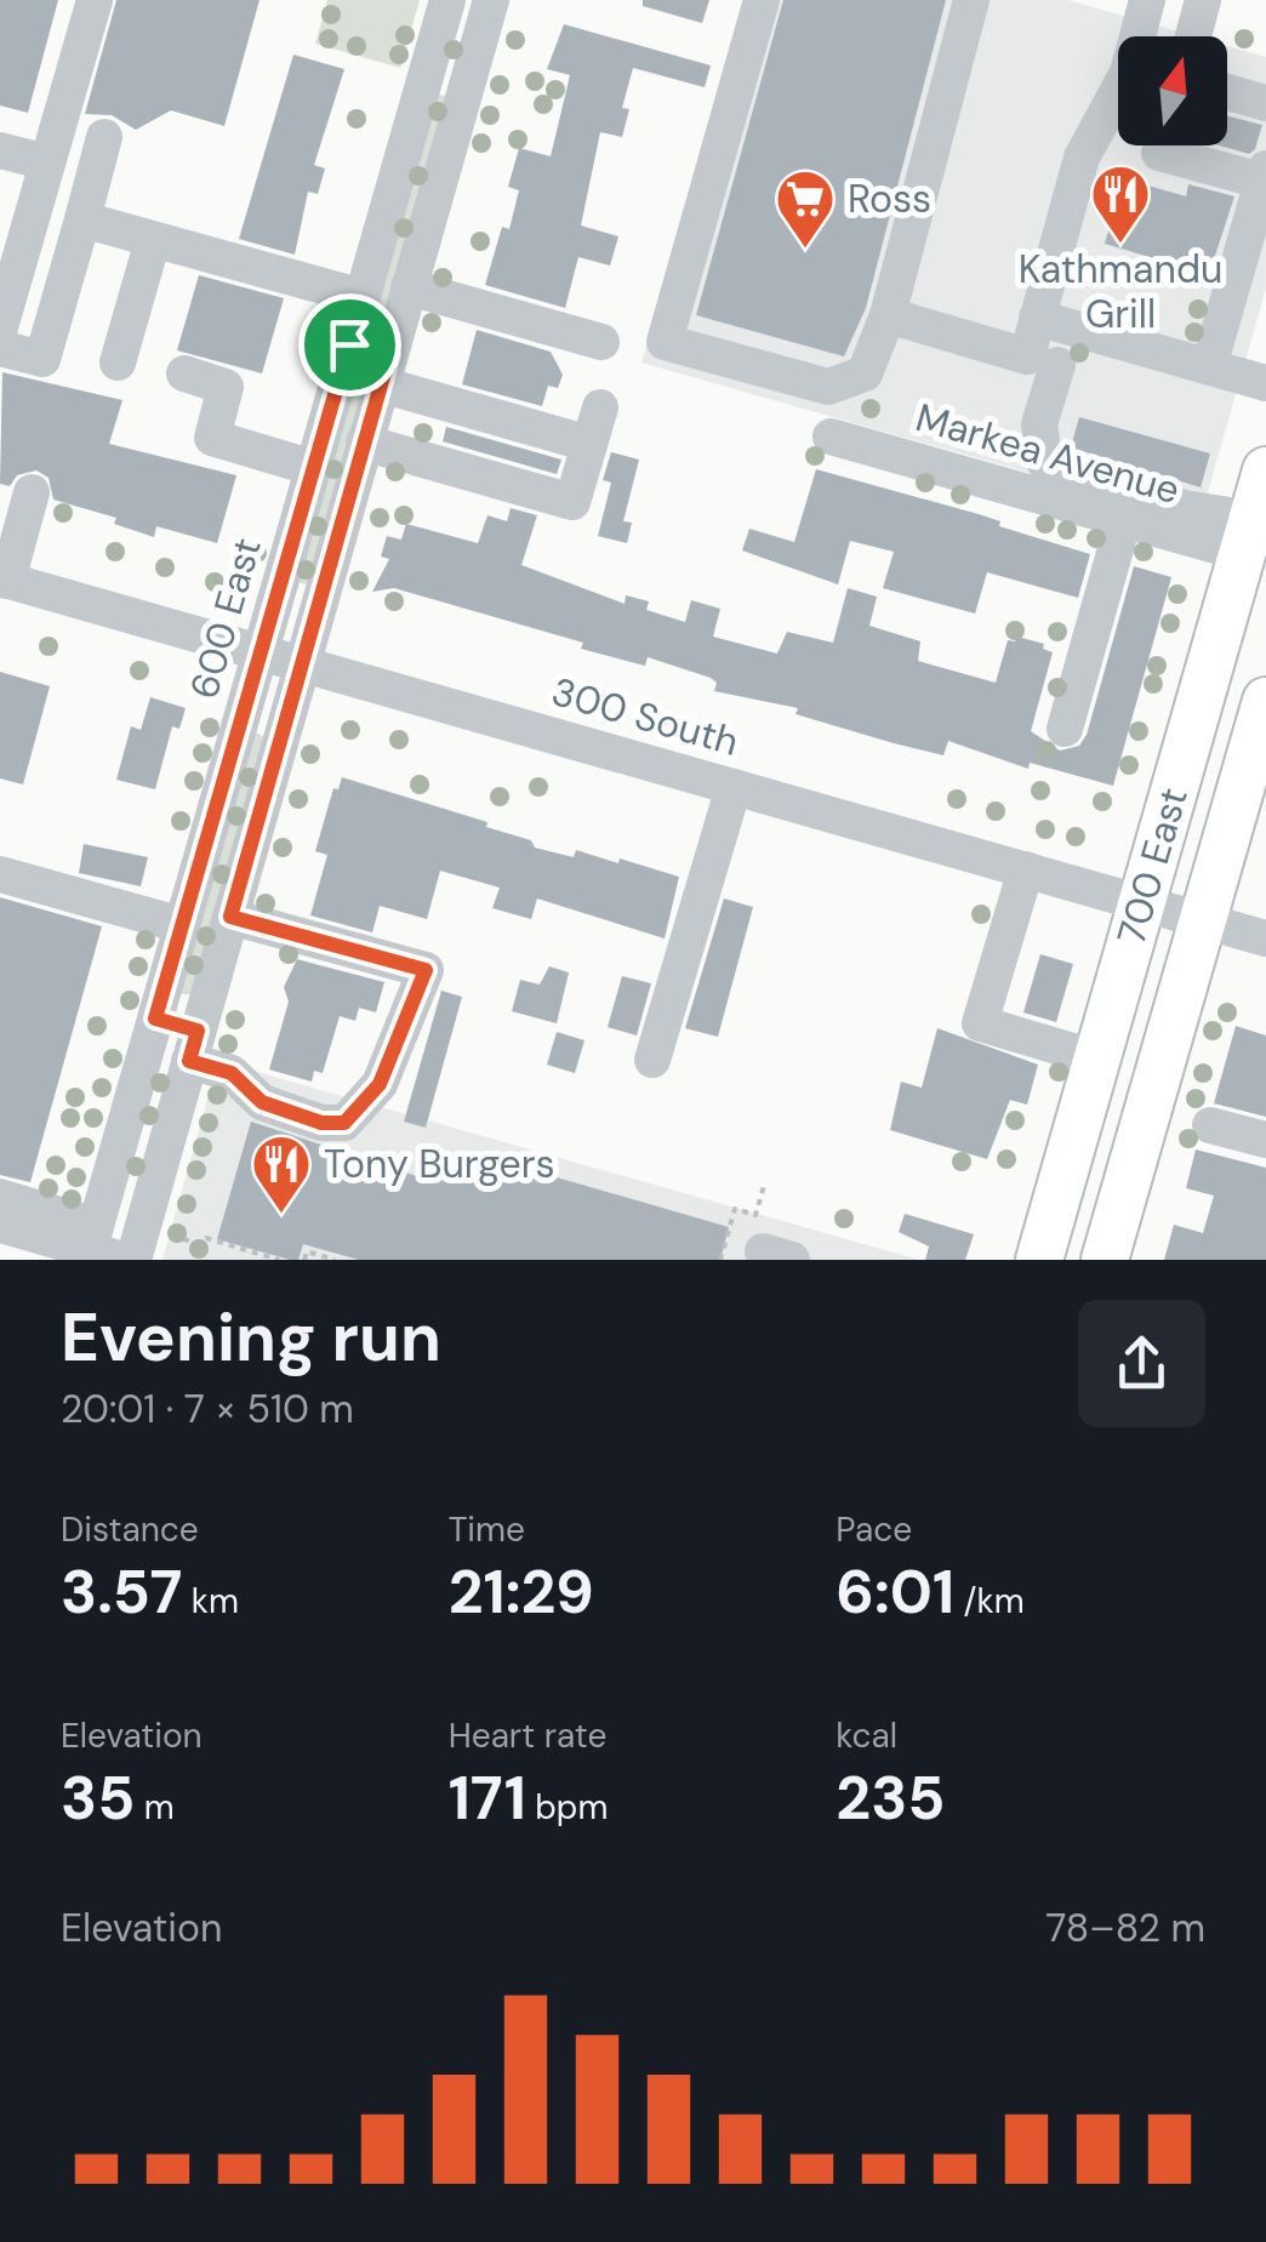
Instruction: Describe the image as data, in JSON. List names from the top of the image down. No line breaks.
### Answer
{"streets":{"main road":["700 East"],"street":["Markea Avenue","600 East","300 South"]},"crossings":[["Markea Avenue","700 East"],["600 East","300 South"],["300 South","700 East"]],"places":{"restaurant":["Kathmandu Grill","Tony Burgers"],"supermarket":["Ross"]},"north":"top","page":{"heading":["Evening run","20:01 · 7 × 510 m"],"stats":[["Distance","3.57 km"],["Time","21:29"],["Pace","6:01 /km"],["Elevation","35 m"],["Heart rate","171 bpm"],["kcal","235"]],"chart":["Elevation","78–82 m"]}}
